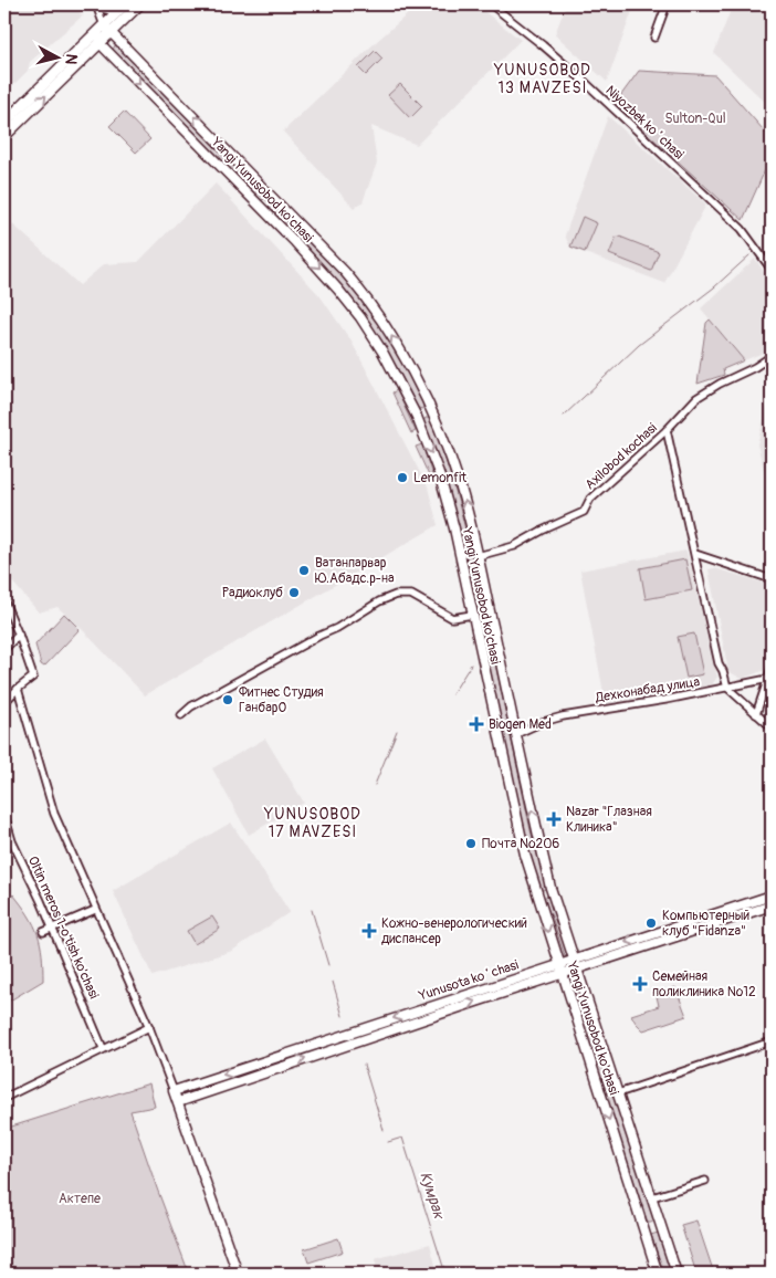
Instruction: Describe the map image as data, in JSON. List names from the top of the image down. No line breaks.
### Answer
{"streets":{"main road":["Yangi Yunusobod ko'chasi","Yunusota koʻchasi"],"street":["Niyozbek koʻchasi","Axilobod kochasi","Дехконабад улица","Oltin meros 1-o'tish ko'chasi"]},"crossings":[["Yangi Yunusobod ko'chasi","Axilobod kochasi"],["Yangi Yunusobod ko'chasi","Дехконабад улица"],["Yangi Yunusobod ko'chasi","Yunusota koʻchasi"]],"districts":["YUNUSOBOD 13 MAVZESI","YUNUSOBOD 17 MAVZESI"],"water":["Кумрак"],"parks":["Sulton-Qul","Актепе"],"places":{"other":["Lemonfit","Ватанпарвар Ю.Абадс.р-на","Радиоклуб","Фитнес Студия ГанбарО","Почта №206","Компьютерный клуб \"Fidanza\""],"health":["Biogen Med","Nazar \"Глазная Клиника\"","Кожно-венерологический диспансер","Семейная поликлиника №12"]},"north":"right"}
